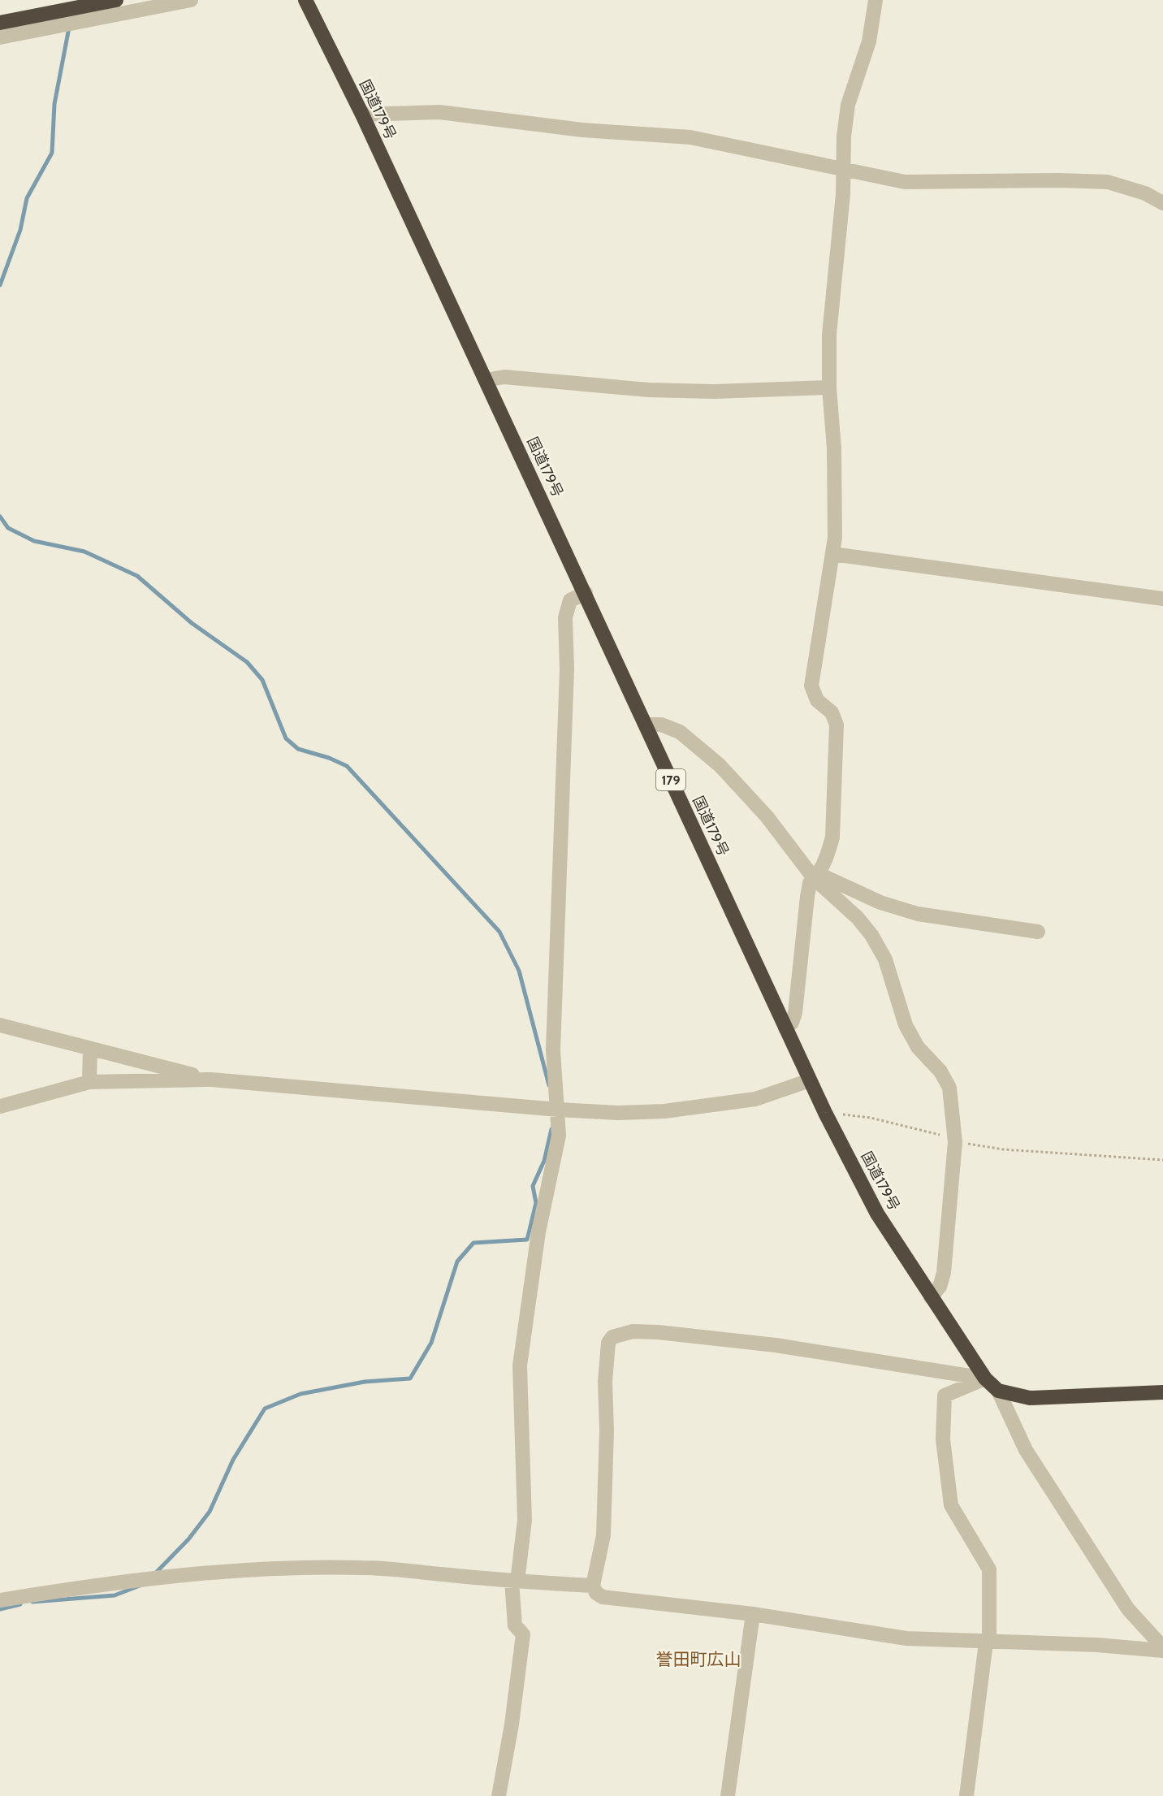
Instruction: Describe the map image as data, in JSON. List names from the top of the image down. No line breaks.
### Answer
{"streets":{"highway":["国道179号","179"]},"districts":["誉田町広山"]}
